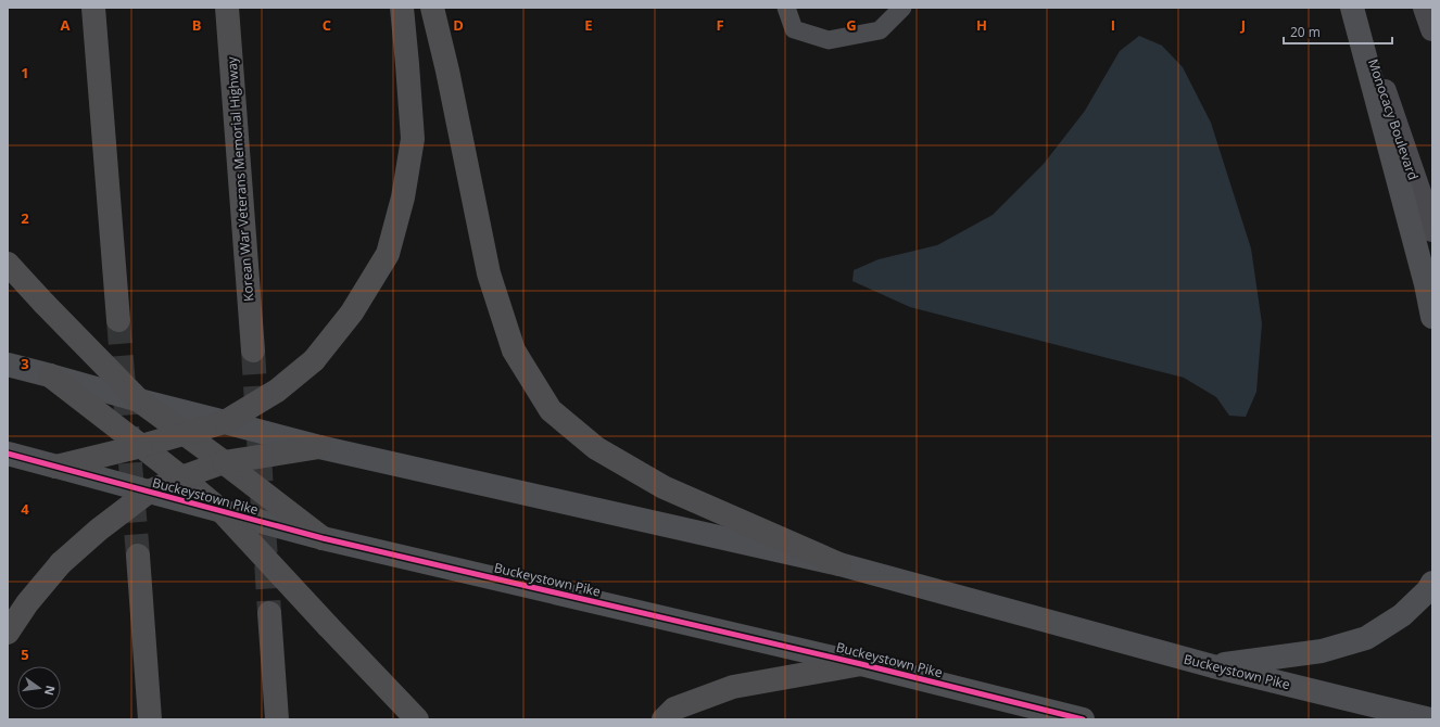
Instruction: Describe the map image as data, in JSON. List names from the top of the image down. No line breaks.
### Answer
{"streets":{"highway":["Korean War Veterans Memorial Highway"],"main road":["Monocacy Boulevard","Buckeystown Pike"]},"scale_bar":"20 m","north":"right","grid":{"columns":["A","B","C","D","E","F","G","H","I","J"],"rows":["1","2","3","4","5"]}}
